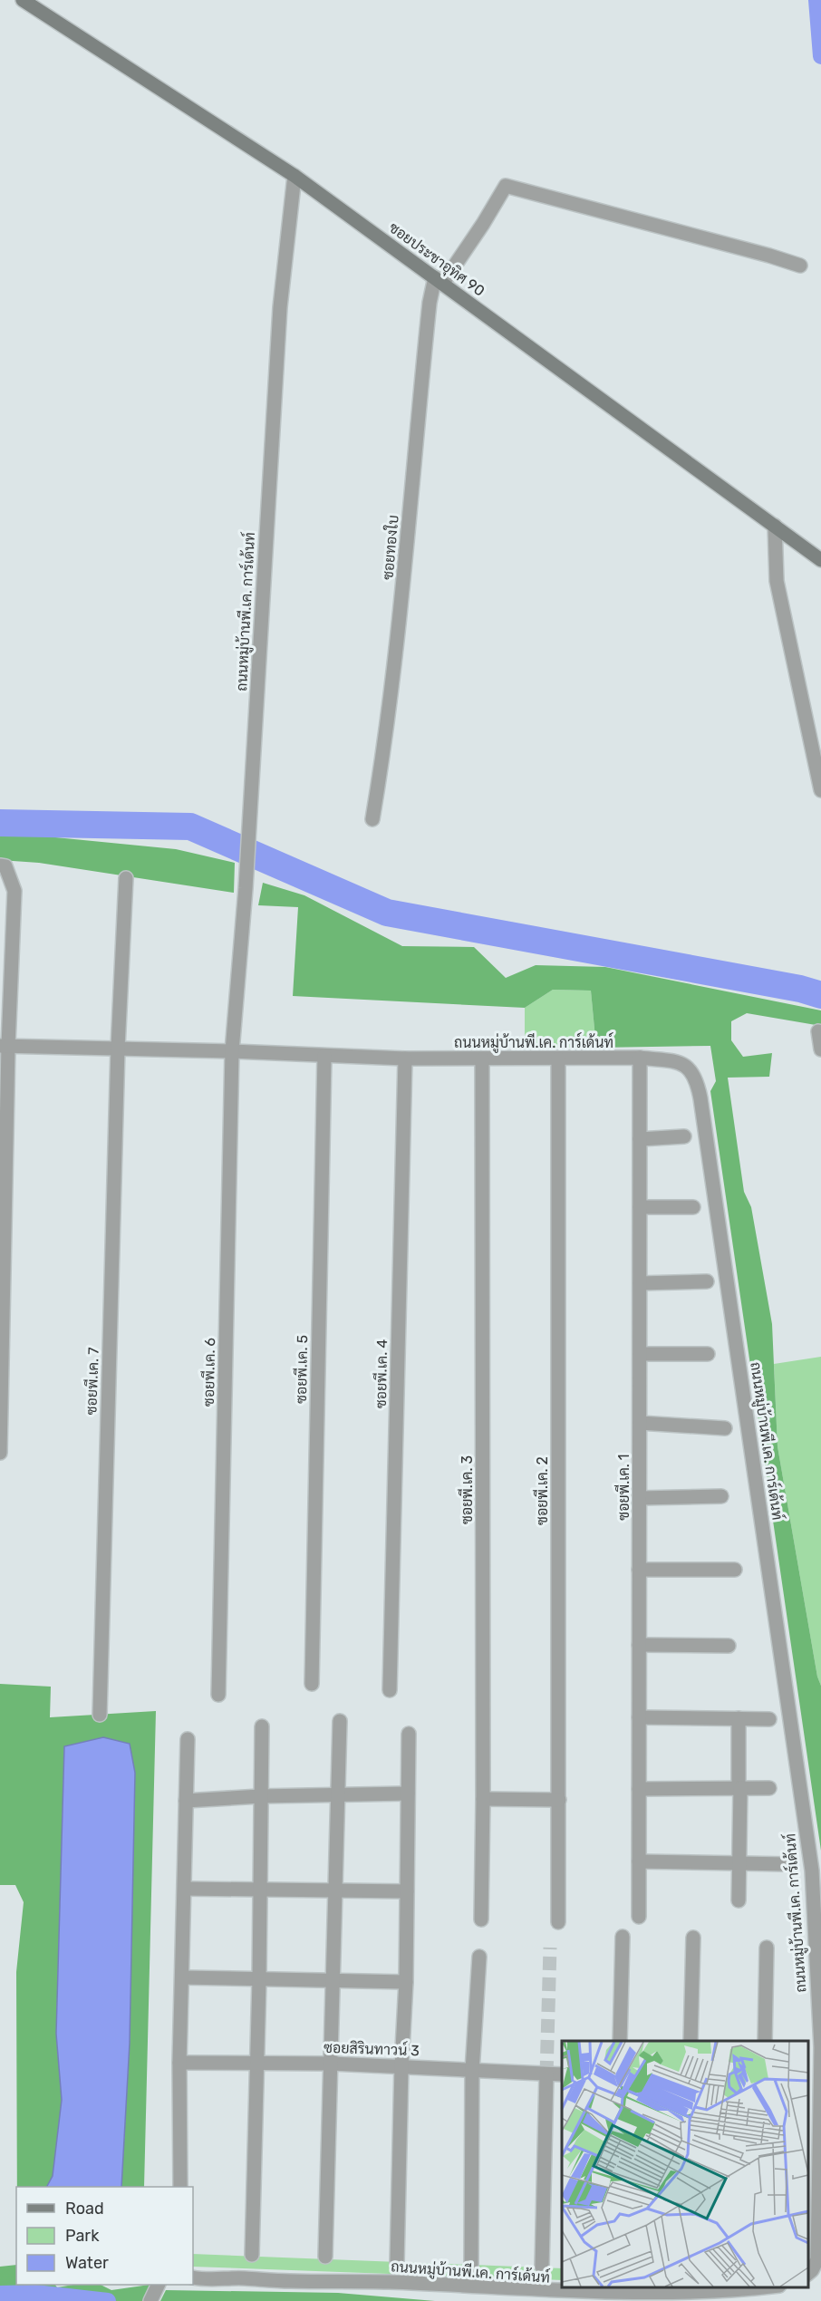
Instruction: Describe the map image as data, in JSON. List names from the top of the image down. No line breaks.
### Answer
{"streets":{"street":["ซอยประชาอุทิศ 90","ซอยทองใบ","ถนนหมู่บ้านพี.เค. การ์เด้นท์","ซอยพี.เค. 5","ซอยพี.เค. 6","ซอยพี.เค. 4","ซอยพี.เค. 7","ซอยพี.เค. 1","ซอยพี.เค. 3","ซอยพี.เค. 2","ซอยสิรินทาวน์ 3"]},"crossings":[["ซอยประชาอุทิศ 90","ซอยทองใบ"],["ซอยประชาอุทิศ 90","ถนนหมู่บ้านพี.เค. การ์เด้นท์"],["ถนนหมู่บ้านพี.เค. การ์เด้นท์","ซอยพี.เค. 5"],["ถนนหมู่บ้านพี.เค. การ์เด้นท์","ซอยพี.เค. 6"],["ถนนหมู่บ้านพี.เค. การ์เด้นท์","ซอยพี.เค. 4"],["ถนนหมู่บ้านพี.เค. การ์เด้นท์","ซอยพี.เค. 7"],["ถนนหมู่บ้านพี.เค. การ์เด้นท์","ซอยพี.เค. 1"],["ถนนหมู่บ้านพี.เค. การ์เด้นท์","ซอยพี.เค. 3"],["ถนนหมู่บ้านพี.เค. การ์เด้นท์","ซอยพี.เค. 2"]],"legend":["Road","Park","Water"]}
